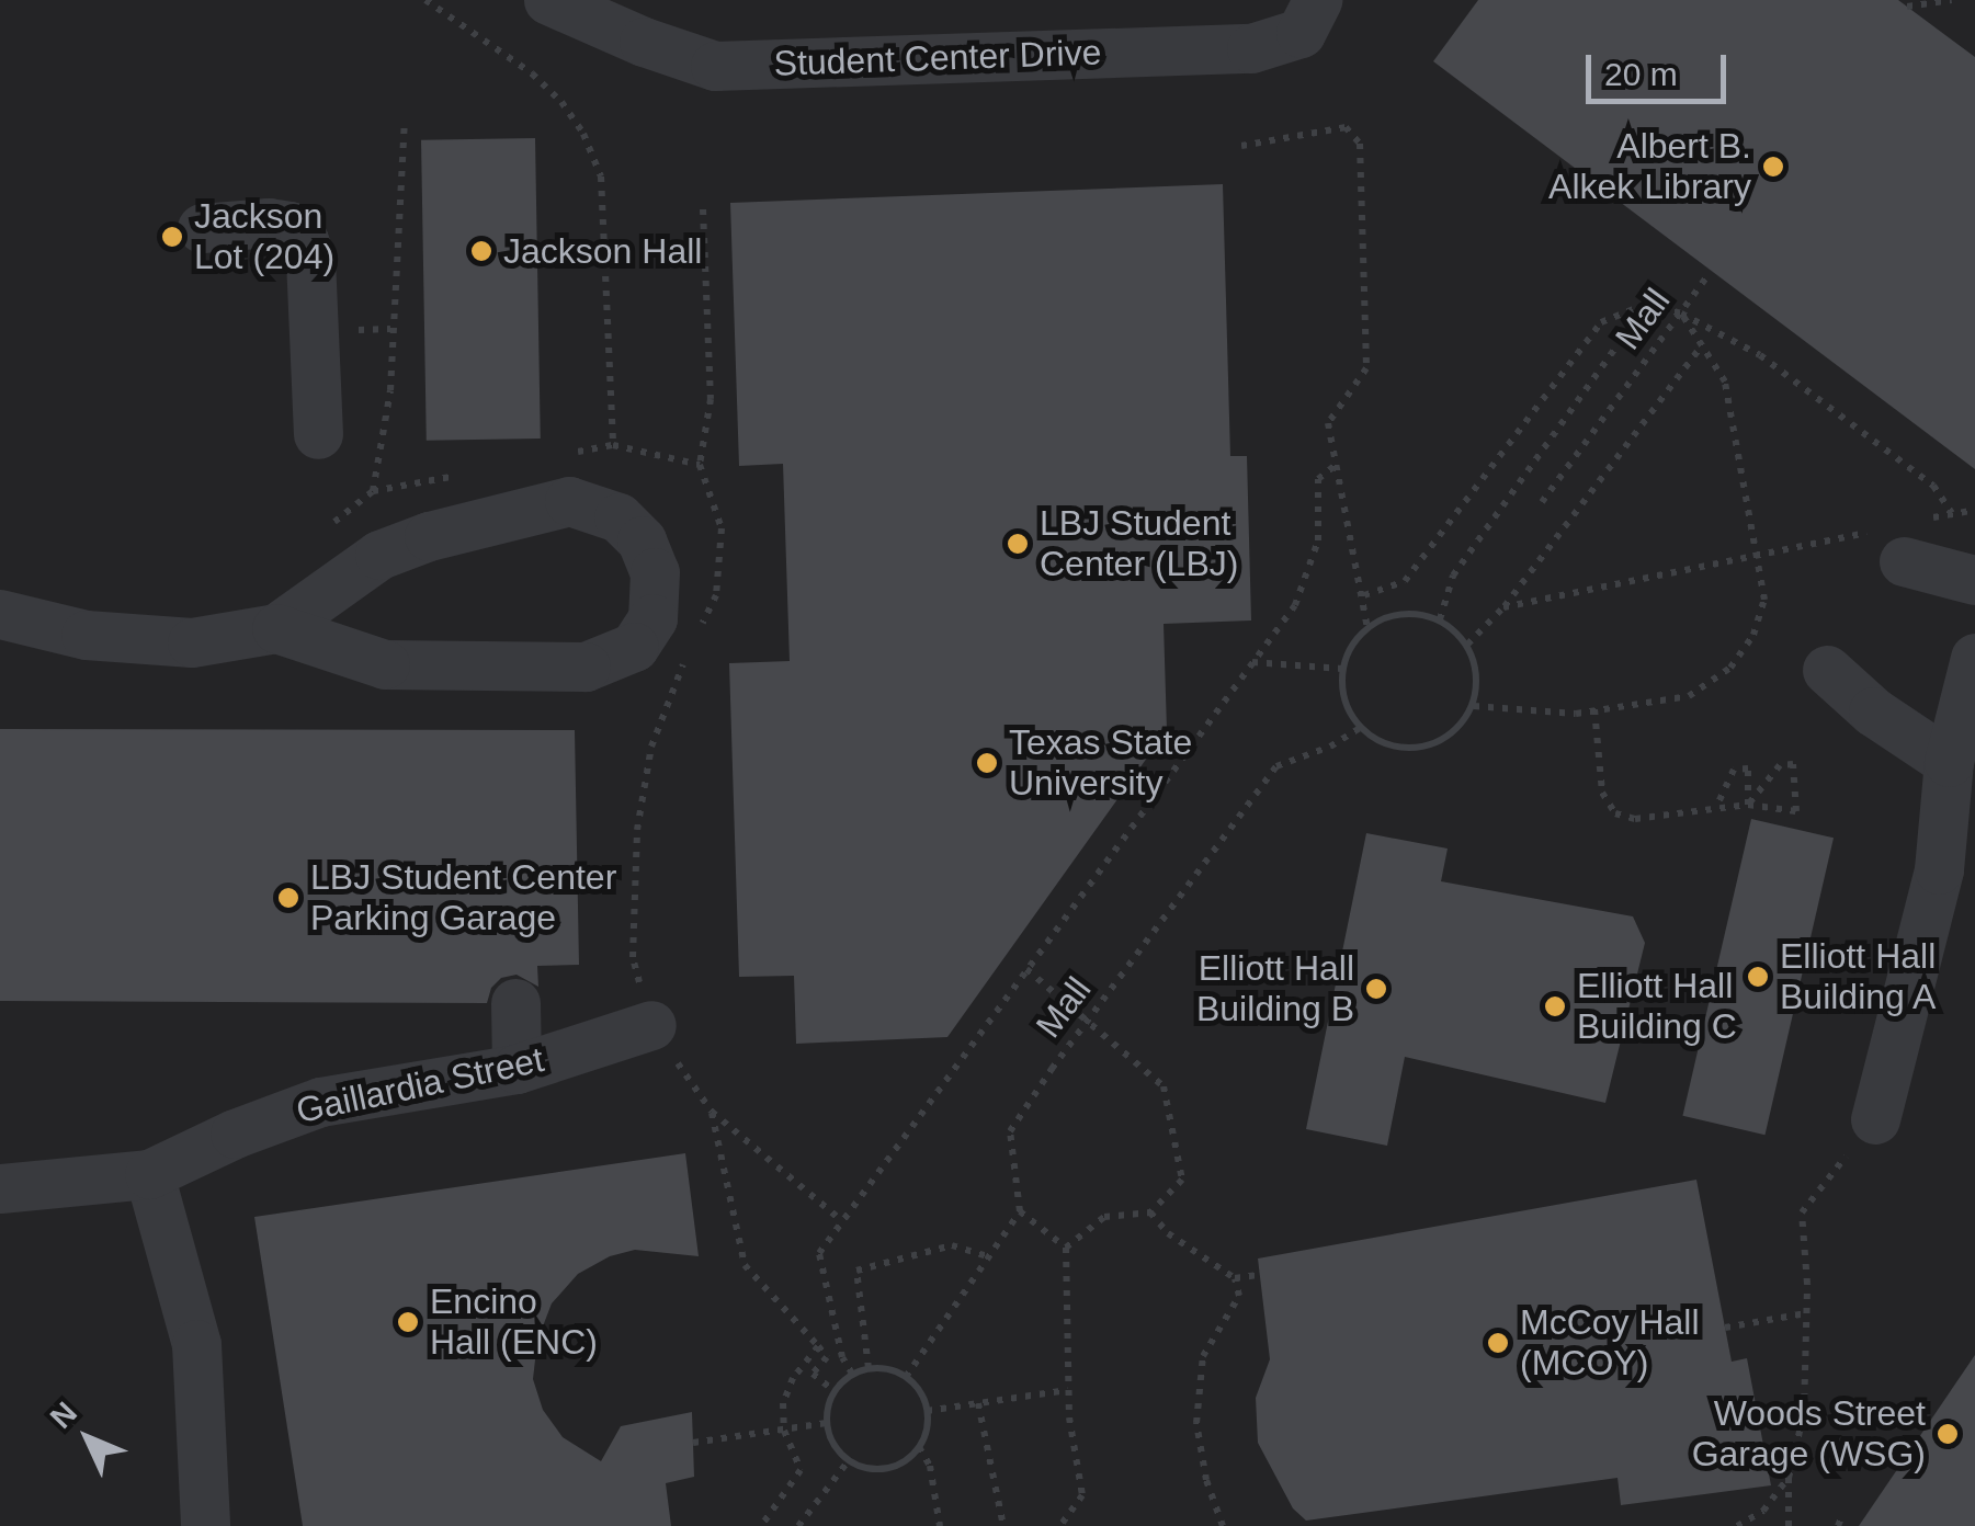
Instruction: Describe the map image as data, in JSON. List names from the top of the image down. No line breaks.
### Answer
{"streets":{"street":["Student Center Drive","Gaillardia Street"],"path":["Mall"]},"places":["Albert B. Alkek Library","Jackson Lot (204)","Jackson Hall","LBJ Student Center (LBJ)","Texas State University","LBJ Student Center Parking Garage","Elliott Hall Building A","Elliott Hall Building B","Elliott Hall Building C","Encino Hall (ENC)","McCoy Hall (MCOY)","Woods Street Garage (WSG)"],"scale_bar":"20 m","north":"top left"}
